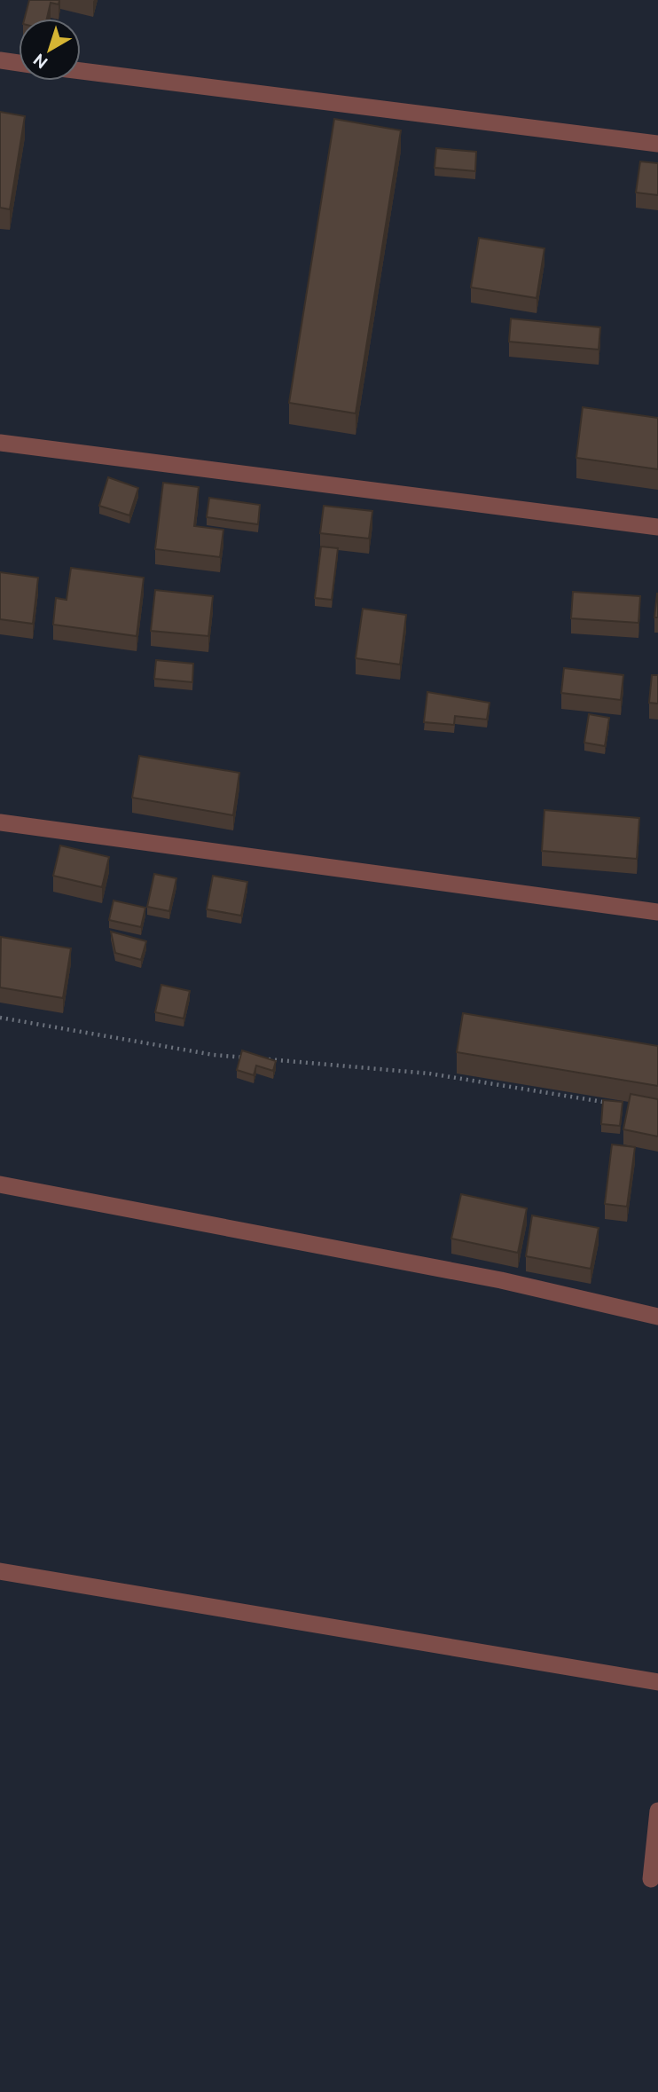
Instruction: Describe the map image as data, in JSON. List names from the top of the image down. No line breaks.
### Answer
{"north":"bottom left"}
